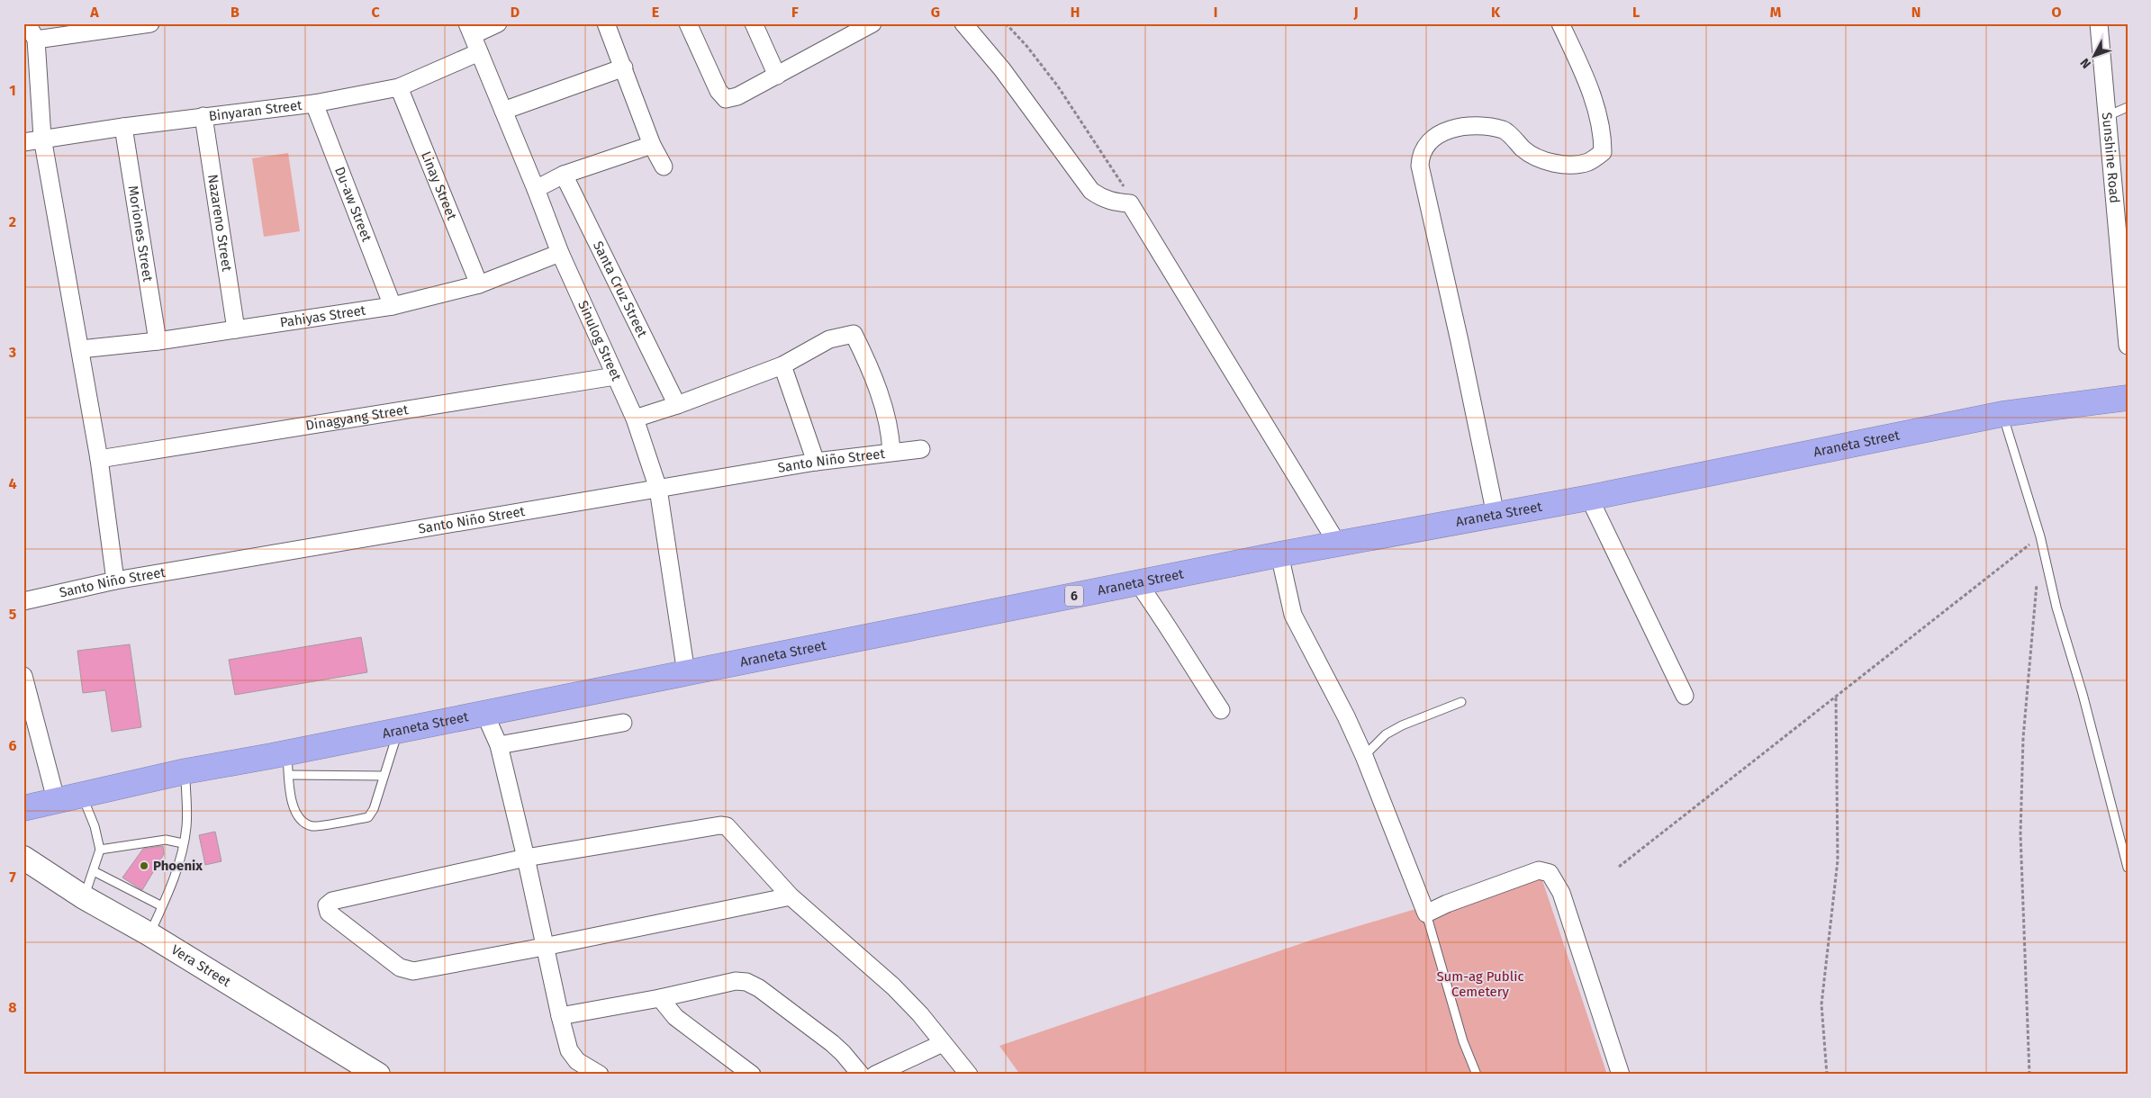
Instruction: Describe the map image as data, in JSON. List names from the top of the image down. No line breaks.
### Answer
{"streets":{"highway":["Araneta Street","6"],"street":["Binyaran Street","Sunshine Road","Linay Street","Du-aw Street","Nazareno Street","Moriones Street","Santa Cruz Street","Pahiyas Street","Sinulog Street","Dinagyang Street","Santo Niño Street","Vera Street"]},"crossings":[["Binyaran Street","Linay Street"],["Binyaran Street","Du-aw Street"],["Binyaran Street","Nazareno Street"],["Binyaran Street","Moriones Street"],["Binyaran Street","Sinulog Street"],["Linay Street","Pahiyas Street"],["Du-aw Street","Pahiyas Street"],["Nazareno Street","Pahiyas Street"],["Moriones Street","Pahiyas Street"],["Pahiyas Street","Sinulog Street"],["Sinulog Street","Dinagyang Street"],["Sinulog Street","Araneta Street"],["Sinulog Street","Santo Niño Street"]],"parks":["Sum-ag Public Cemetery"],"places":["Phoenix"],"north":"bottom left","grid":{"columns":["A","B","C","D","E","F","G","H","I","J","K","L","M","N","O"],"rows":["1","2","3","4","5","6","7","8"]}}
